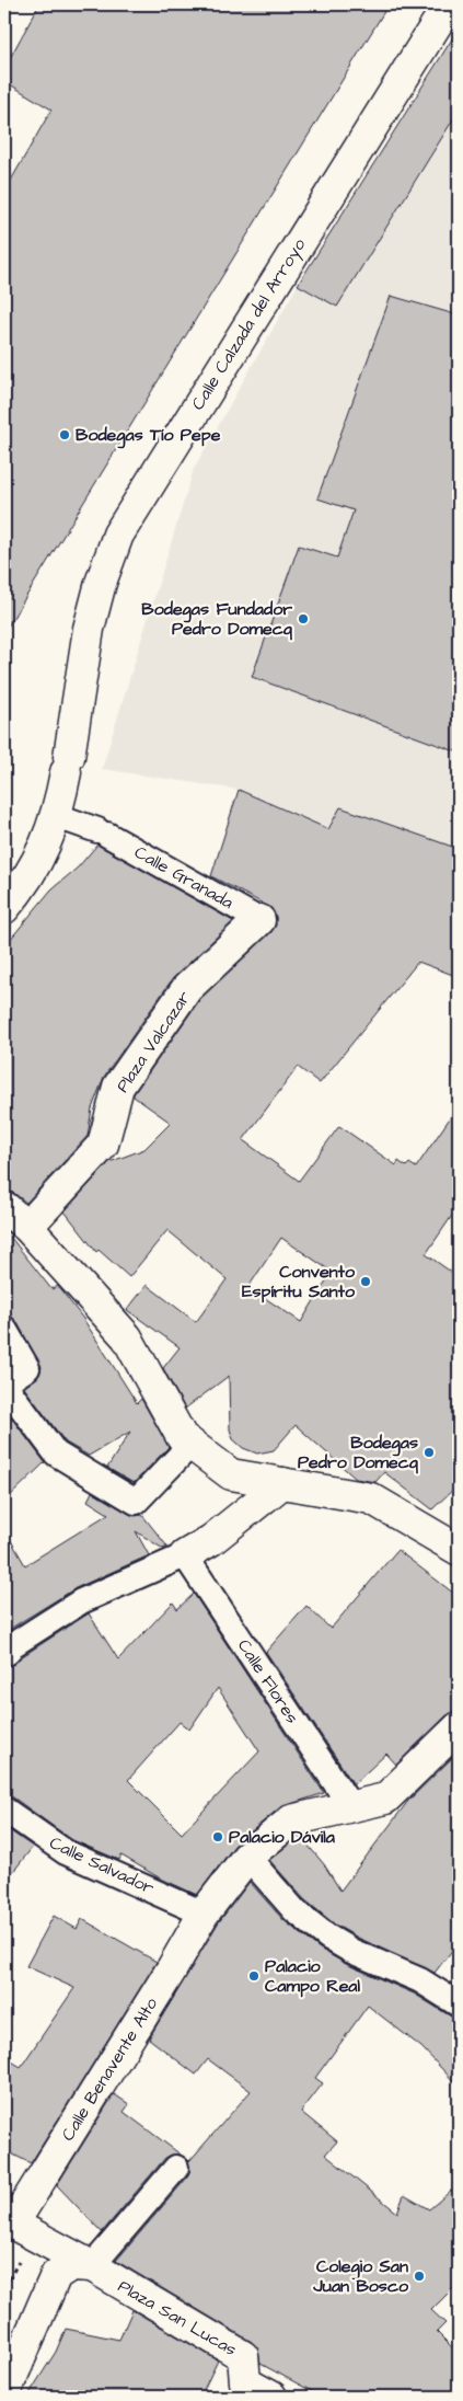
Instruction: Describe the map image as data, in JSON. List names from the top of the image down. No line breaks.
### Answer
{"streets":{"street":["Calle Calzada del Arroyo","Calle Granada","Plaza Valcazar","Calle Flores","Calle Salvador","Calle Benavente Alto","Plaza San Lucas"]},"crossings":[["Calle Calzada del Arroyo","Calle Granada"],["Calle Granada","Plaza Valcazar"],["Calle Flores","Calle Benavente Alto"],["Calle Salvador","Calle Benavente Alto"]],"places":["Bodegas Tío Pepe","Bodegas Fundador Pedro Domecq","Convento Espíritu Santo","Bodegas Pedro Domecq","Palacio Dávila","Palacio Campo Real","Colegio San Juan Bosco"]}
